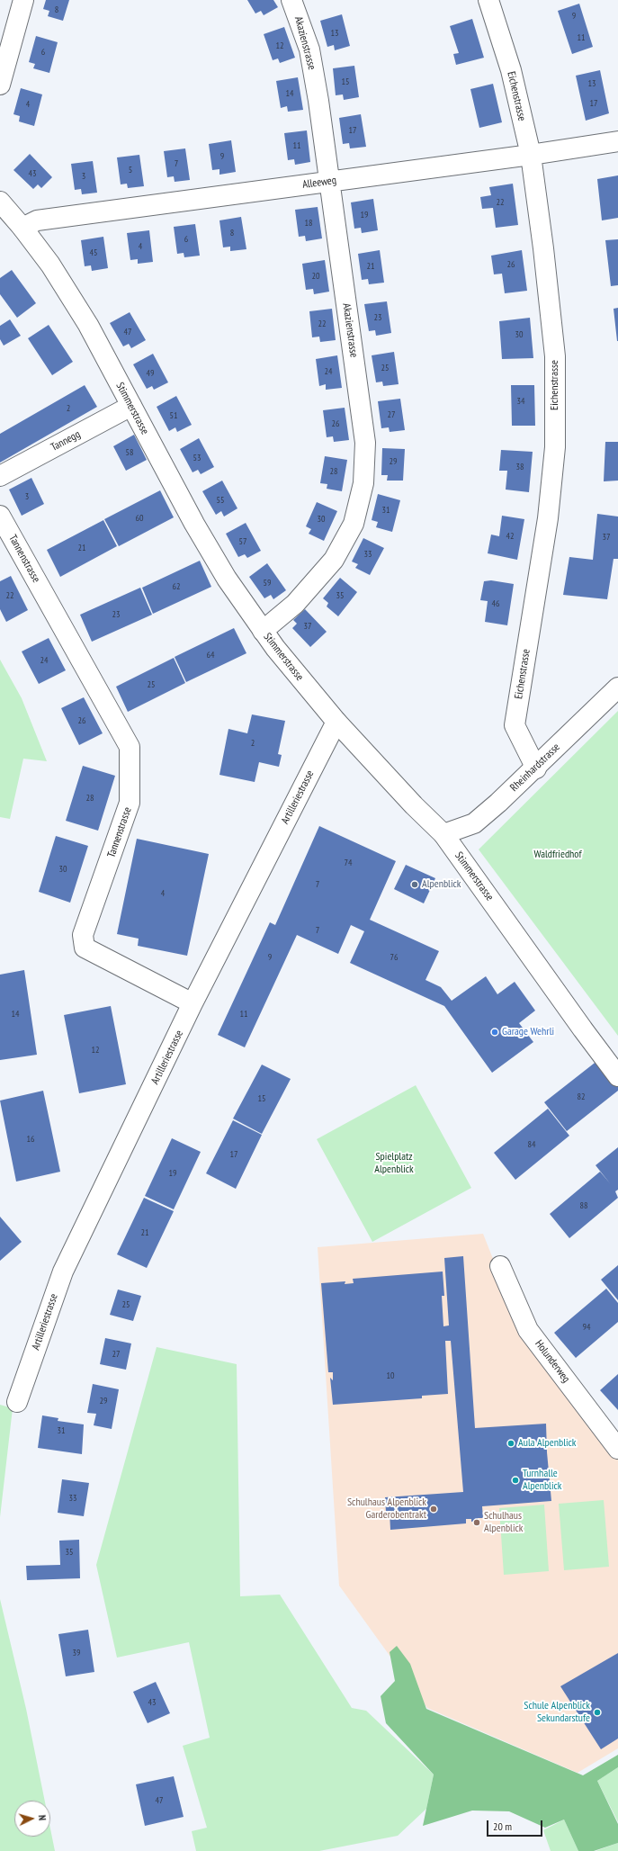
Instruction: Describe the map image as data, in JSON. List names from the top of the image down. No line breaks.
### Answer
{"streets":{"street":["Akazienstrasse","Eichenstrasse","Alleeweg","Stimmerstrasse","Tannegg","Tannenstrasse","Rheinhardstrasse","Artilleriestrasse","Holunderweg"]},"crossings":[["Akazienstrasse","Alleeweg"],["Akazienstrasse","Stimmerstrasse"],["Eichenstrasse","Alleeweg"],["Eichenstrasse","Rheinhardstrasse"],["Alleeweg","Stimmerstrasse"],["Stimmerstrasse","Tannegg"],["Stimmerstrasse","Rheinhardstrasse"],["Stimmerstrasse","Artilleriestrasse"],["Tannenstrasse","Artilleriestrasse"]],"parks":["Waldfriedhof","Spielplatz Alpenblick"],"places":["Alpenblick","Garage Wehrli","Aula Alpenblick","Turnhalle Alpenblick","Schulhaus Alpenblick Garderobentrakt","Schulhaus Alpenblick","Schule Alpenblick Sekundarstufe"],"house_numbers":["8","9","13","11","12","6","15","13","14","17","4","17","11","9","7","5","43","3","22","19","18","8","6","4","45","26","21","20","23","22","47","30","25","24","49","34","2","27","51","26","58","53","29","38","28","3","55","31","60","30","42","37","57","21","33","59","62","22","35","46","23","37","64","24","25","26","2","28","74","30","7","4","7","9","76","14","11","12","82","15","16","84","17","19","88","21","25","94","27","10","29","31","33","35","39","43","47"],"scale_bar":"20 m","north":"right"}
